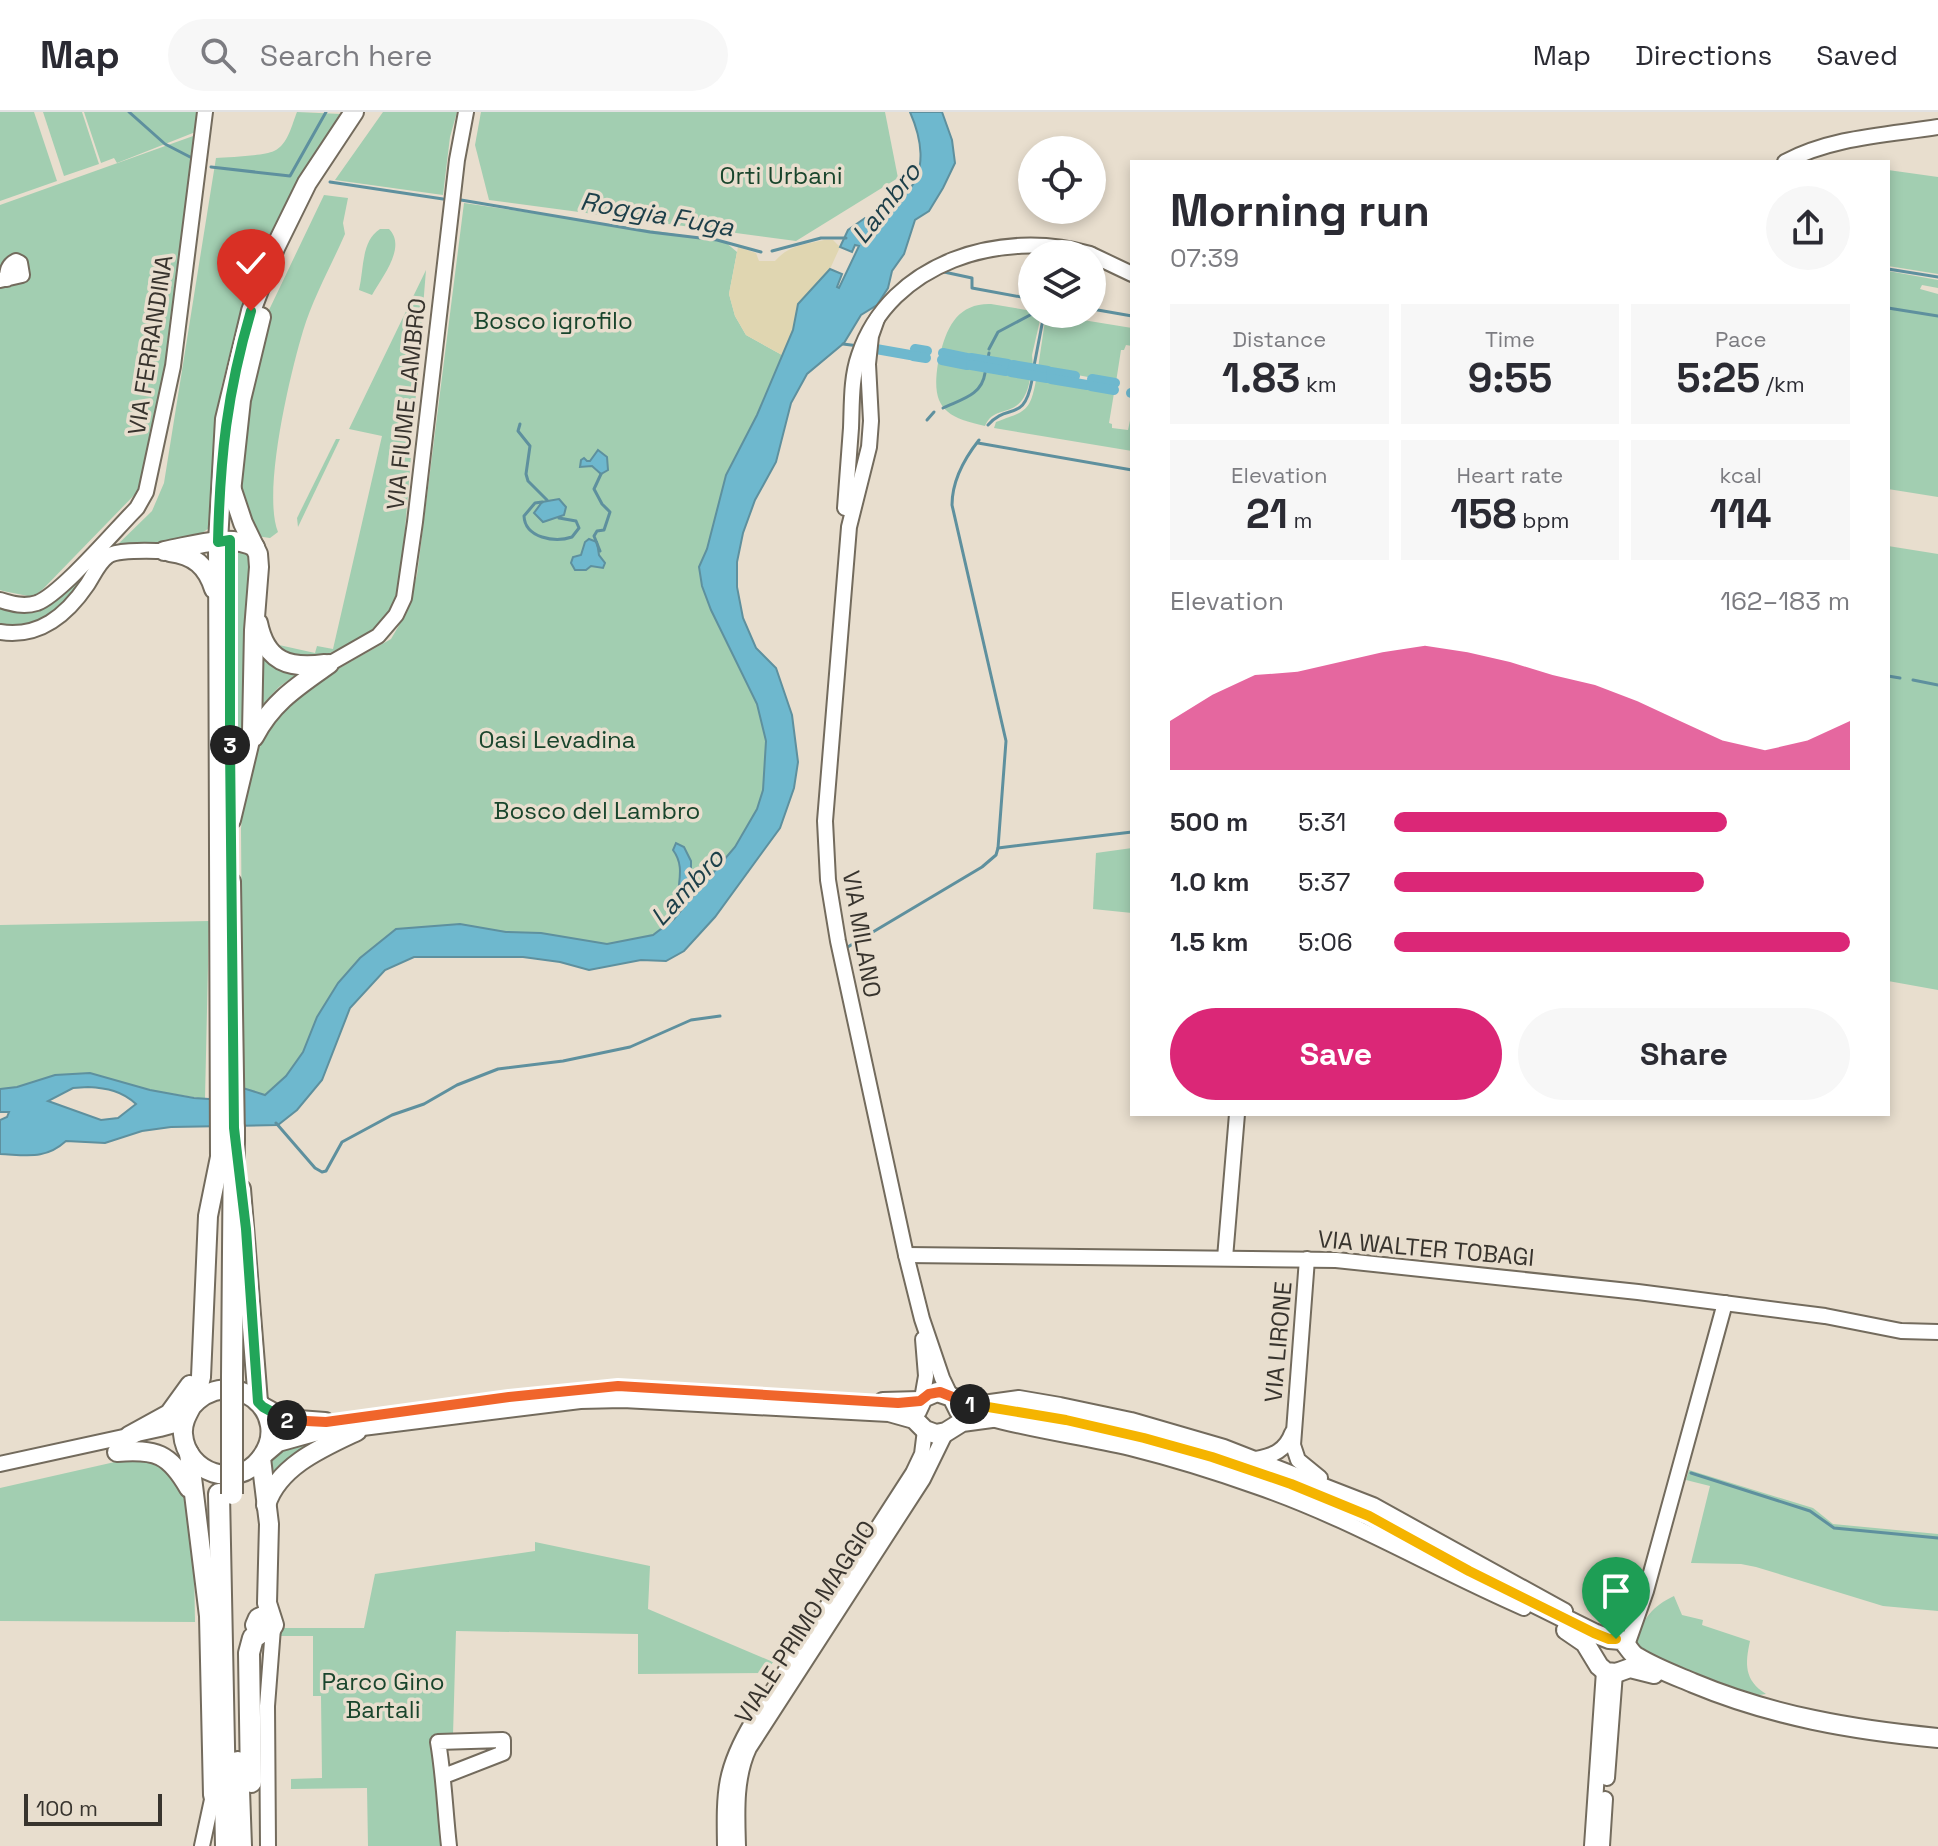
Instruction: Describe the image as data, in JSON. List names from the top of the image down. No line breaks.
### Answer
{"streets":{"street":["VIA FERRANDINA","VIA FIUME LAMBRO","VIA MILANO","VIA WALTER TOBAGI","VIA LIRONE","VIALE PRIMO MAGGIO"]},"crossings":[["VIA MILANO","VIA WALTER TOBAGI"],["VIA MILANO","VIALE PRIMO MAGGIO"],["VIA WALTER TOBAGI","VIA LIRONE"]],"water":["Lambro","Roggia Fuga"],"parks":["Orti Urbani","Bosco igrofilo","Oasi Levadina","Bosco del Lambro","Parco Gino Bartali"],"scale_bar":"100 m","page":{"header":"Map","search":"Search here","nav":["Map","Directions","Saved"],"heading":["Morning run","07:39"],"stats":[["Distance","1.83 km"],["Time","9:55"],["Pace","5:25 /km"],["Elevation","21 m"],["Heart rate","158 bpm"],["kcal","114"]],"chart":["Elevation","162–183 m"],"pins":["3","1","2"],"list":[{"name":"500 m","note":"5:31"},{"name":"1.0 km","note":"5:37"},{"name":"1.5 km","note":"5:06"}],"buttons":["Save","Share"],"scale":"100 m"}}
